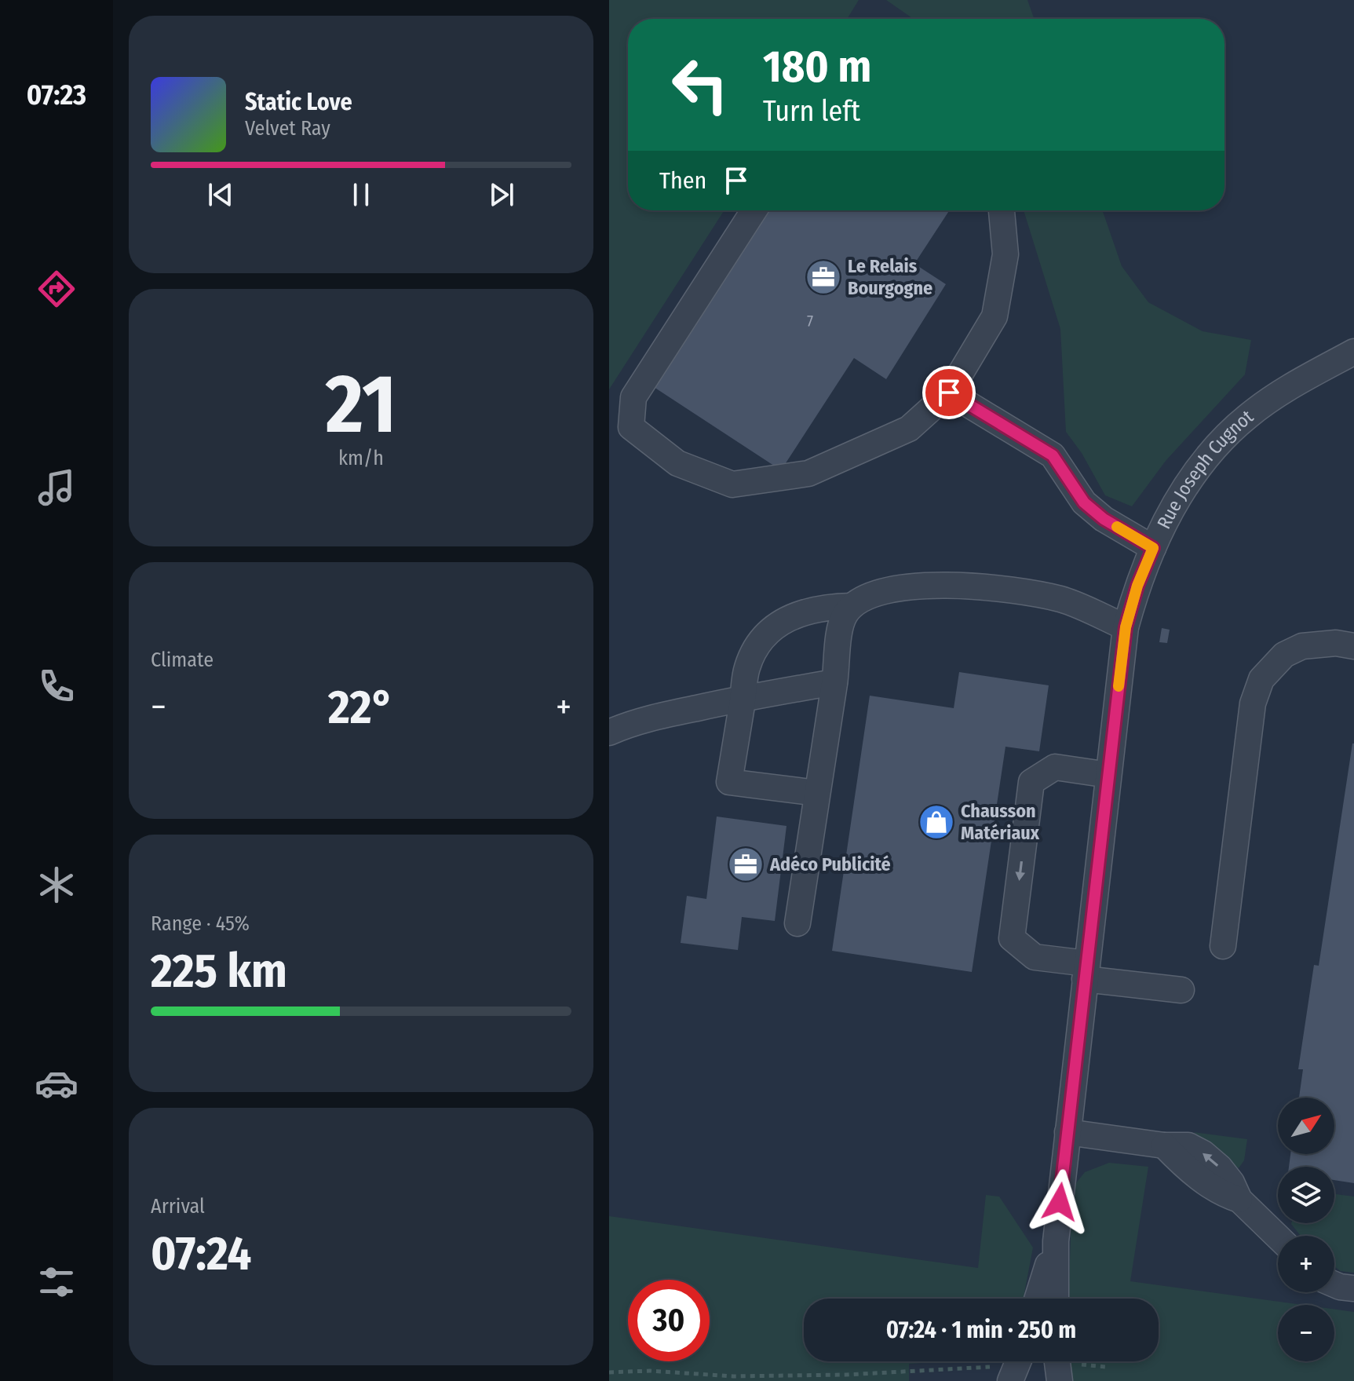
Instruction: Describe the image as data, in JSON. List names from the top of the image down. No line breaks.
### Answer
{"streets":{"street":["Rue Joseph Cugnot"]},"places":{"office":["Le Relais Bourgogne","Adéco Publicité"],"shop":["Chausson Matériaux"]},"house_numbers":["7"],"north":"top right","page":{"tabs":"07:23","turn":["180 m","Turn left"],"song":["Static Love","Velvet Ray"],"then":"Then","tile":[["21","km/h"],"Climate",["Range · 45%","225 km"],["Arrival","07:24"]],"heat":["−","22°","+"],"map_buttons":["+","−"],"limit":"30","trip":"07:24 · 1 min · 250 m"}}
